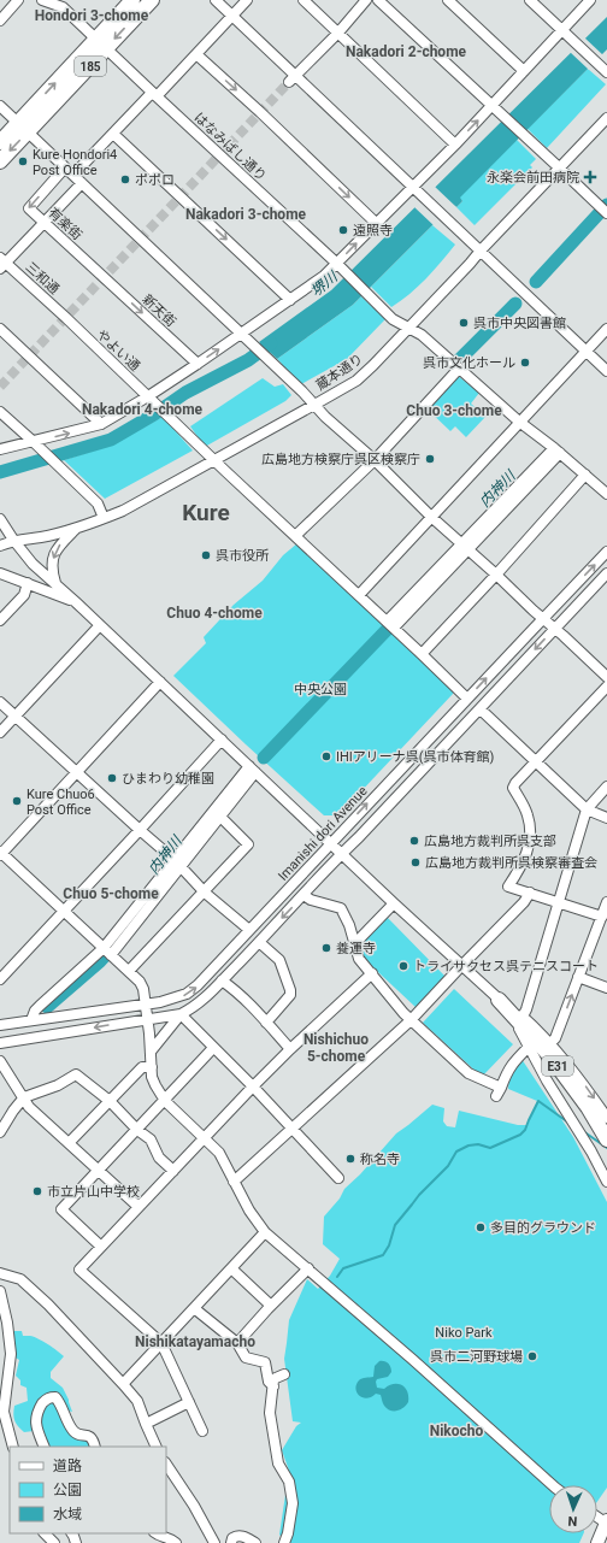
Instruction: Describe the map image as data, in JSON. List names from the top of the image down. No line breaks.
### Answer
{"streets":{"highway":["185","E31"],"street":["はなみばし通り","有楽街","三和通","新天街","やよい通","蔵本通り","Imanishi dori Avenue"]},"crossings":[["185","はなみばし通り"],["はなみばし通り","蔵本通り"],["有楽街","新天街"],["三和通","やよい通"],["やよい通","蔵本通り"],["やよい通","Imanishi dori Avenue"]],"districts":["Hondori 3-chome","Nakadori 2-chome","Nakadori 3-chome","Nakadori 4-chome","Chuo 3-chome","Kure","Chuo 4-chome","Chuo 5-chome","Nishichuo 5-chome","Nishikatayamacho","Nikocho"],"water":["堺川","内神川"],"parks":["中央公園","Niko Park"],"places":{"other":["Kure Hondori4 Post Office","ポポロ","遠照寺","呉市中央図書館","呉市文化ホール","広島地方検察庁呉区検察庁","呉市役所","IHIアリーナ呉(呉市体育館)","ひまわり幼稚園","Kure Chuo6 Post Office","広島地方裁判所呉支部","広島地方裁判所呉検察審査会","養運寺","トライサクセス呉テニスコート","称名寺","市立片山中学校","多目的グラウンド","呉市二河野球場"],"health":["永楽会前田病院"]},"legend":["道路","公園","水域"],"north":"bottom"}
